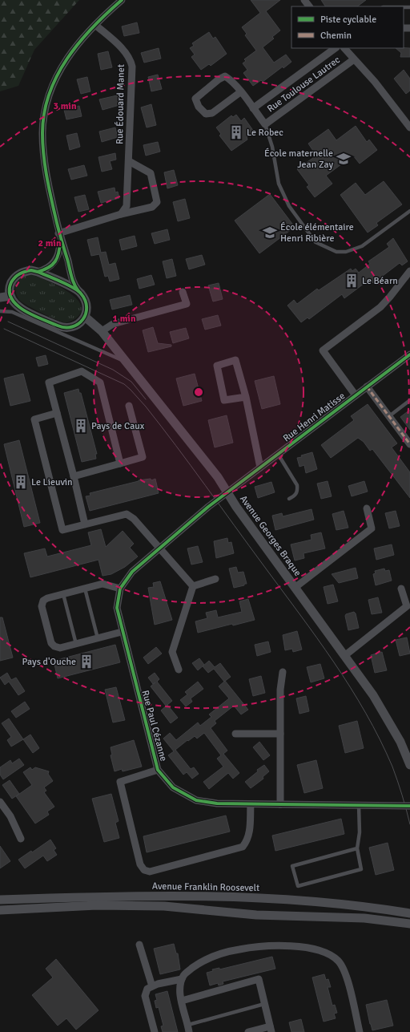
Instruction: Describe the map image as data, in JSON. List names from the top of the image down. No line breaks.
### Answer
{"streets":{"street":["Rue Toulouse Lautrec","Rue Édouard Manet","Rue Henri Matisse","Avenue Georges Braque","Rue Paul Cézanne","Avenue Franklin Roosevelt"]},"crossings":[["Rue Henri Matisse","Avenue Georges Braque"],["Rue Henri Matisse","Rue Paul Cézanne"],["Avenue Georges Braque","Rue Paul Cézanne"]],"places":{"building":["Le Robec","Le Béarn","Pays de Caux","Le Lieuvin","Pays d'Ouche"],"school or university":["École maternelle Jean Zay","École élémentaire Henri Ribière"]},"legend":["Piste cyclable","Chemin"],"rings":["3 min","2 min","1 min"]}
